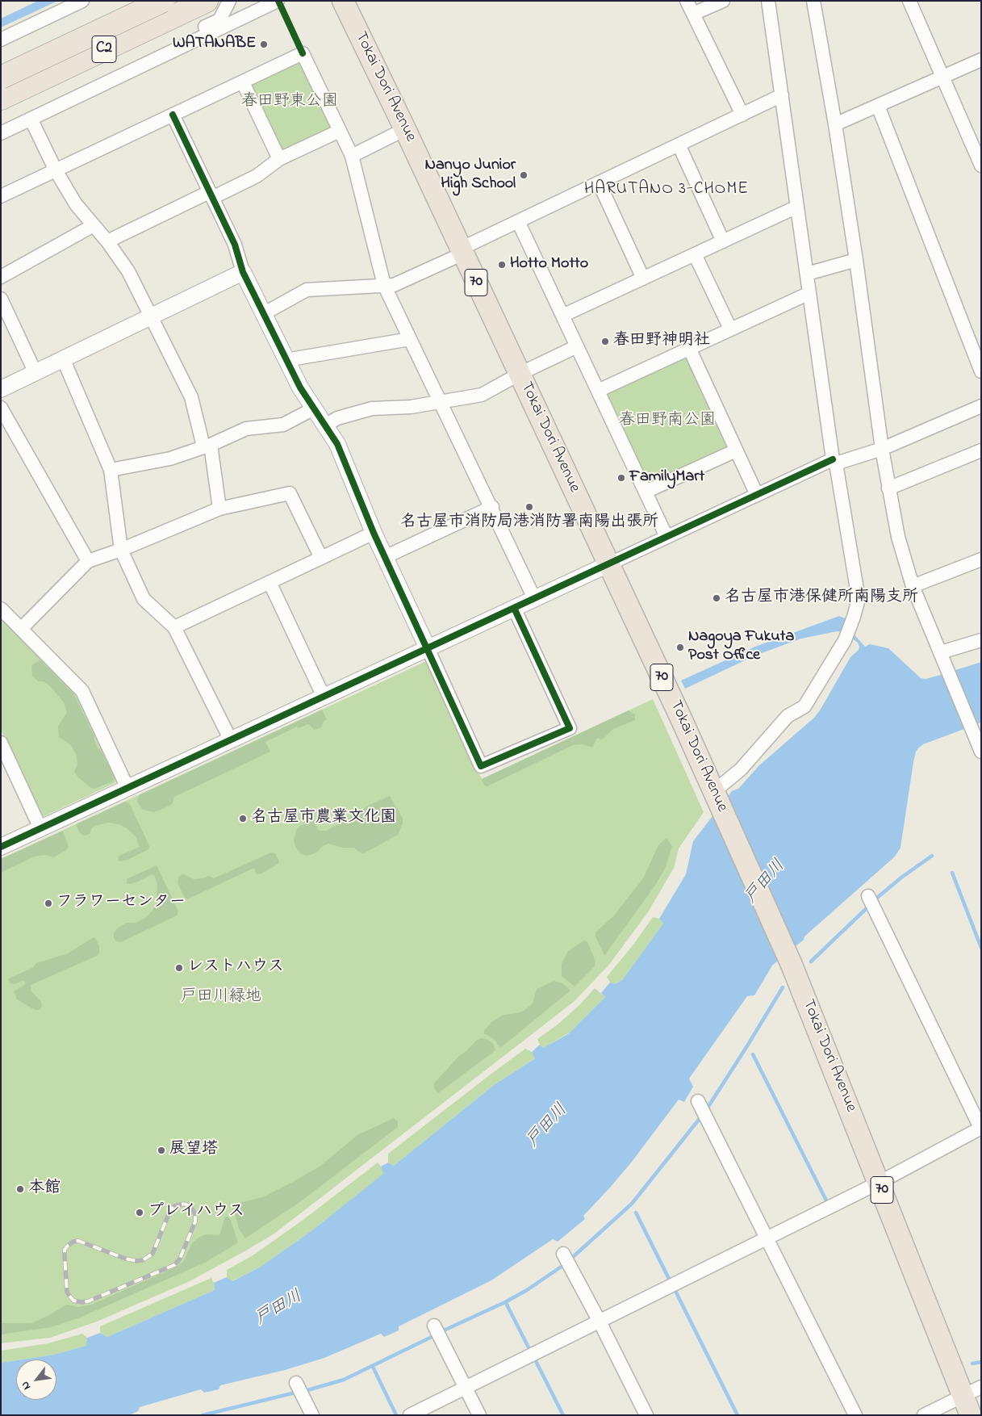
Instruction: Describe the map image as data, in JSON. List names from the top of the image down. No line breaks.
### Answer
{"streets":{"highway":["C2"],"main road":["Tokai Dori Avenue","70"]},"districts":["HARUTANO 3-CHOME"],"water":["戸田川"],"parks":["春田野東公園","春田野南公園","戸田川緑地"],"places":["WATANABE","Nanyo Junior High School","Hotto Motto","春田野神明社","FamilyMart","名古屋市消防局港消防署南陽出張所","名古屋市港保健所南陽支所","Nagoya Fukuta Post Office","名古屋市農業文化園","フラワーセンター","レストハウス","展望塔","本館","プレイハウス"],"north":"bottom left"}
